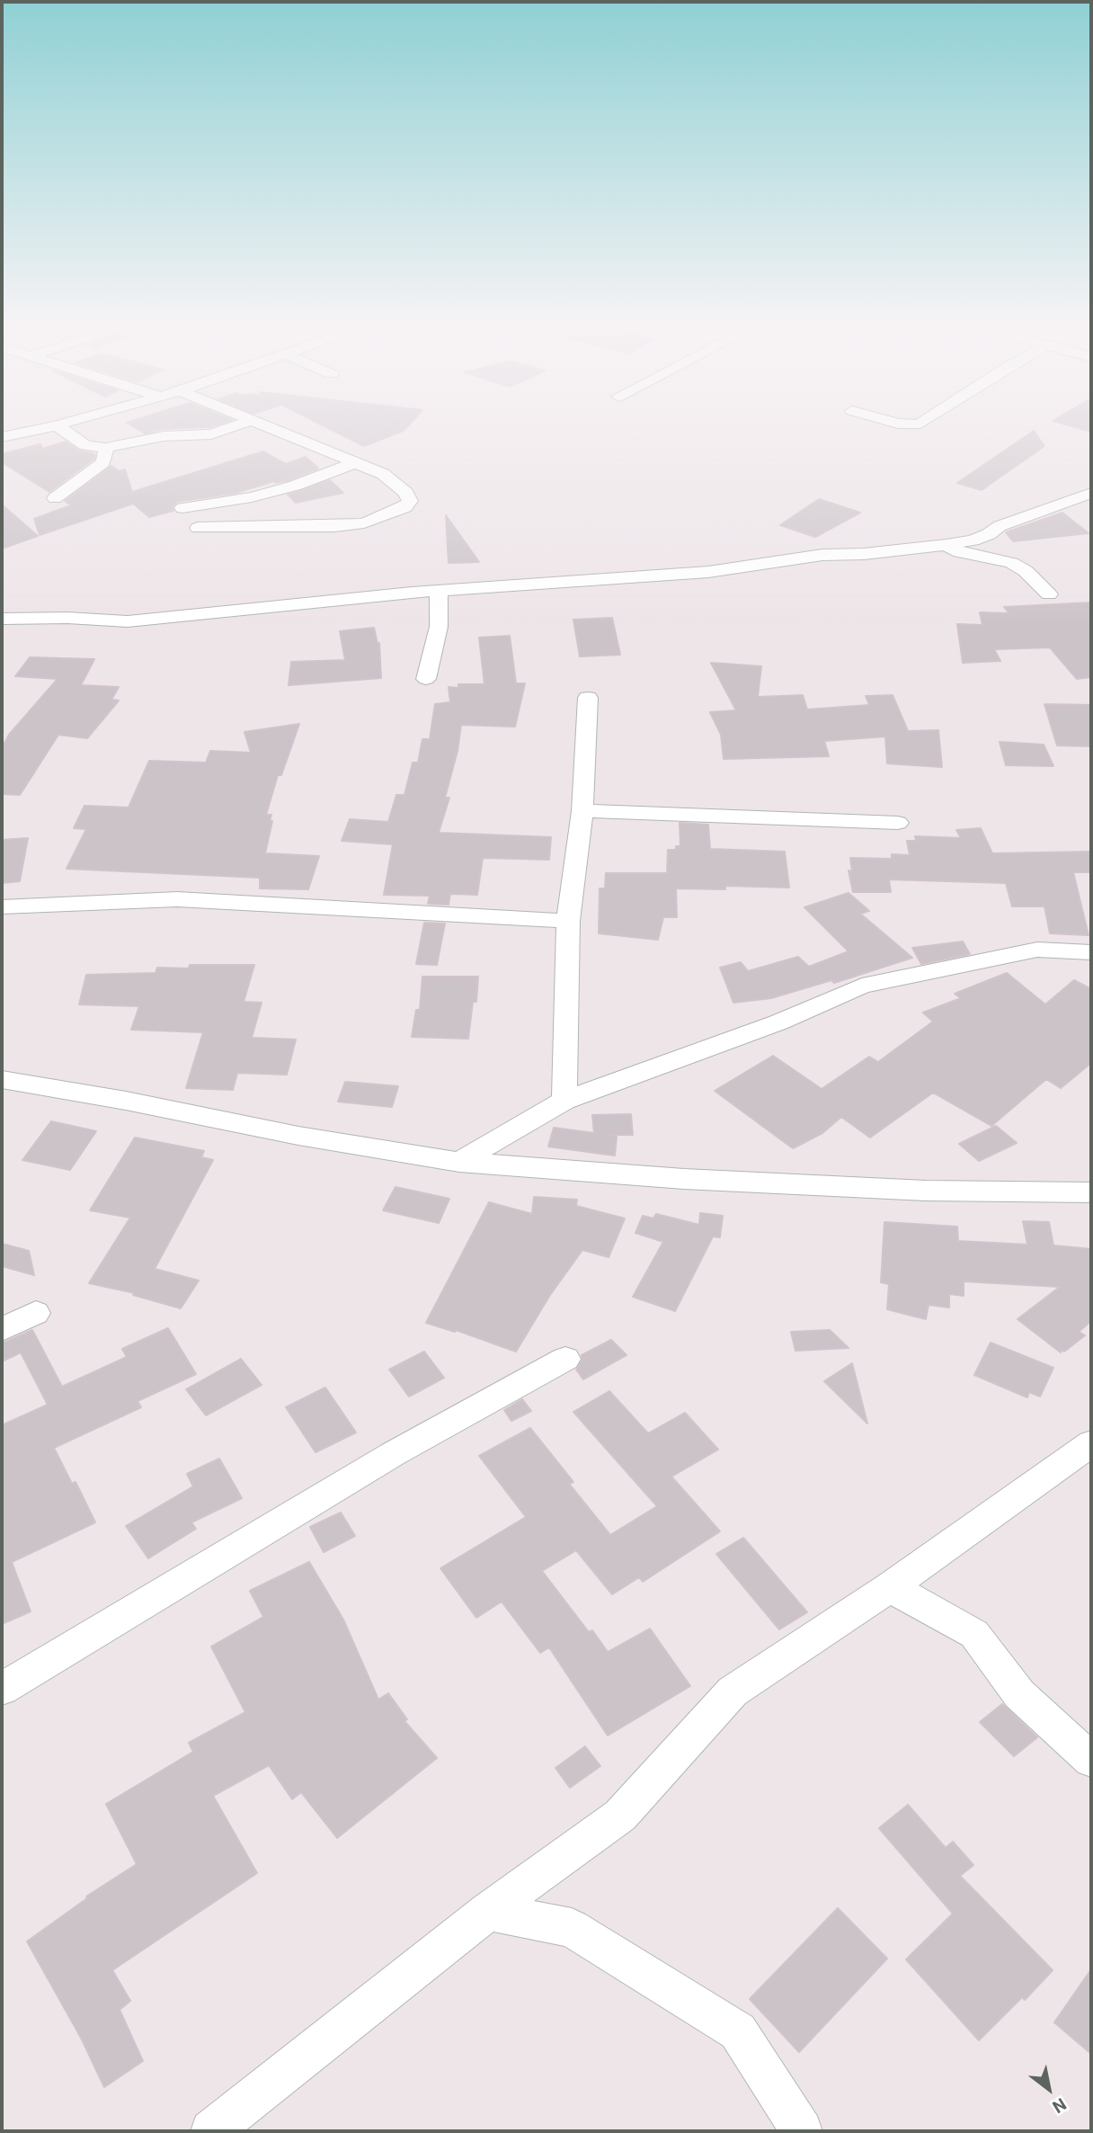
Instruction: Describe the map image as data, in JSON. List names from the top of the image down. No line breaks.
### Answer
{"north":"bottom right"}
